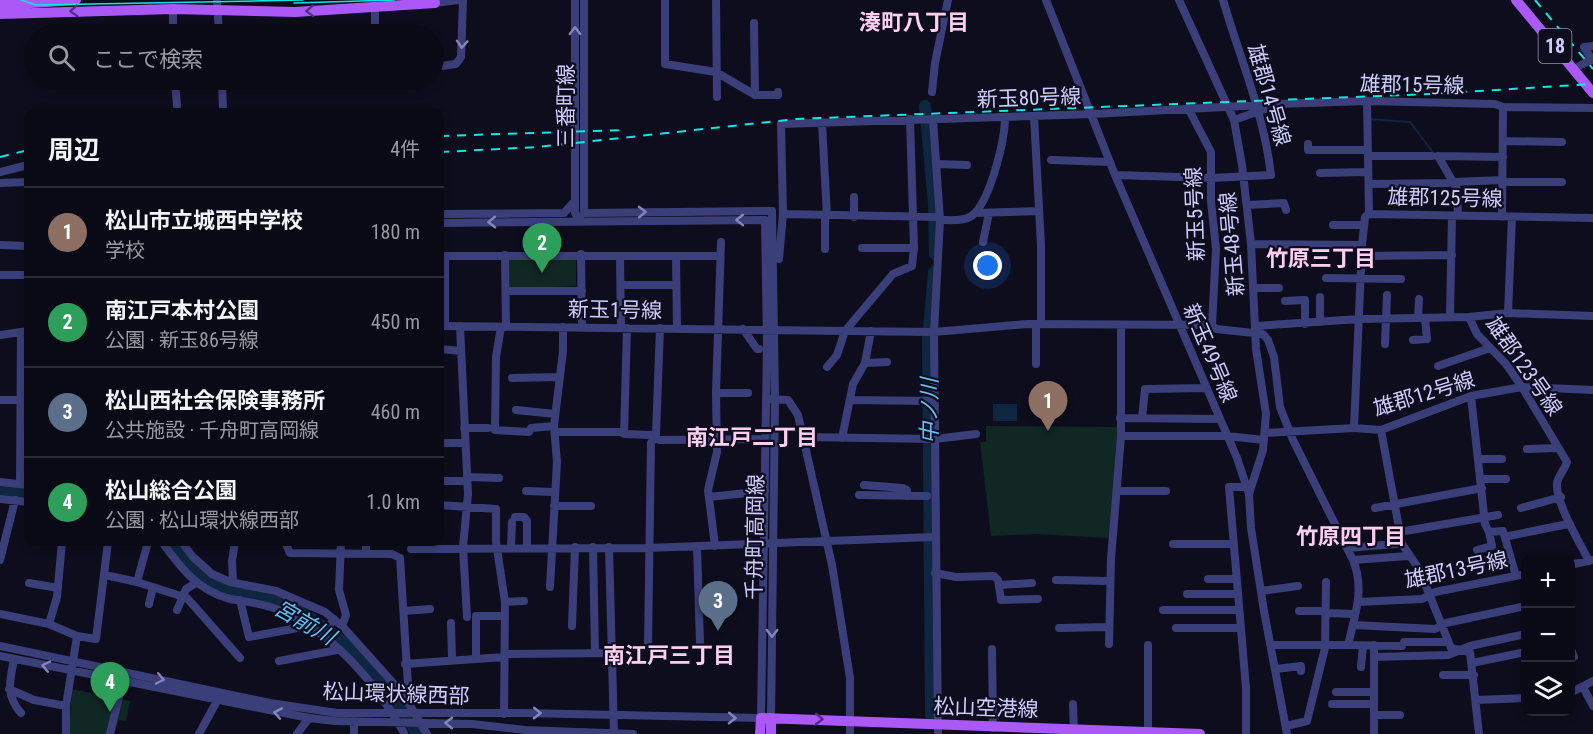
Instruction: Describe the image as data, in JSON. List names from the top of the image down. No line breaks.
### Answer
{"streets":{"main road":["18","松山空港線"],"street":["雄郡15号線","雄郡14号線","新玉80号線","三番町線","雄郡125号線","新玉5号線","新玉48号線","新玉1号線","新玉49号線","雄郡123号線","雄郡12号線","千舟町高岡線","雄郡13号線","松山環状線西部"]},"crossings":[["雄郡15号線","新玉80号線"],["雄郡14号線","新玉80号線"],["雄郡14号線","新玉48号線"],["新玉80号線","新玉5号線"],["新玉80号線","新玉48号線"],["新玉80号線","新玉49号線"],["三番町線","千舟町高岡線"],["雄郡125号線","雄郡123号線"],["雄郡125号線","雄郡12号線"],["新玉5号線","雄郡123号線"],["新玉48号線","新玉49号線"],["新玉48号線","雄郡123号線"],["新玉48号線","雄郡12号線"],["新玉1号線","雄郡123号線"],["新玉1号線","千舟町高岡線"],["新玉49号線","雄郡123号線"],["新玉49号線","雄郡12号線"],["雄郡123号線","雄郡12号線"],["千舟町高岡線","松山環状線西部"],["千舟町高岡線","松山空港線"],["松山環状線西部","松山空港線"]],"districts":["湊町八丁目","竹原三丁目","南江戸二丁目","竹原四丁目","南江戸三丁目"],"water":["中ノ川","宮前川"],"page":{"search":"ここで検索","heading":["周辺","4件"],"list":[{"mark":"1","name":"松山市立城西中学校","note":"学校","value":"180 m"},{"mark":"2","name":"南江戸本村公園","note":"公園 · 新玉86号線","value":"450 m"},{"mark":"3","name":"松山西社会保険事務所","note":"公共施設 · 千舟町高岡線","value":"460 m"},{"mark":"4","name":"松山総合公園","note":"公園 · 松山環状線西部","value":"1.0 km"}],"pins":["2","1","3","4"],"map_buttons":["+","−"]}}
